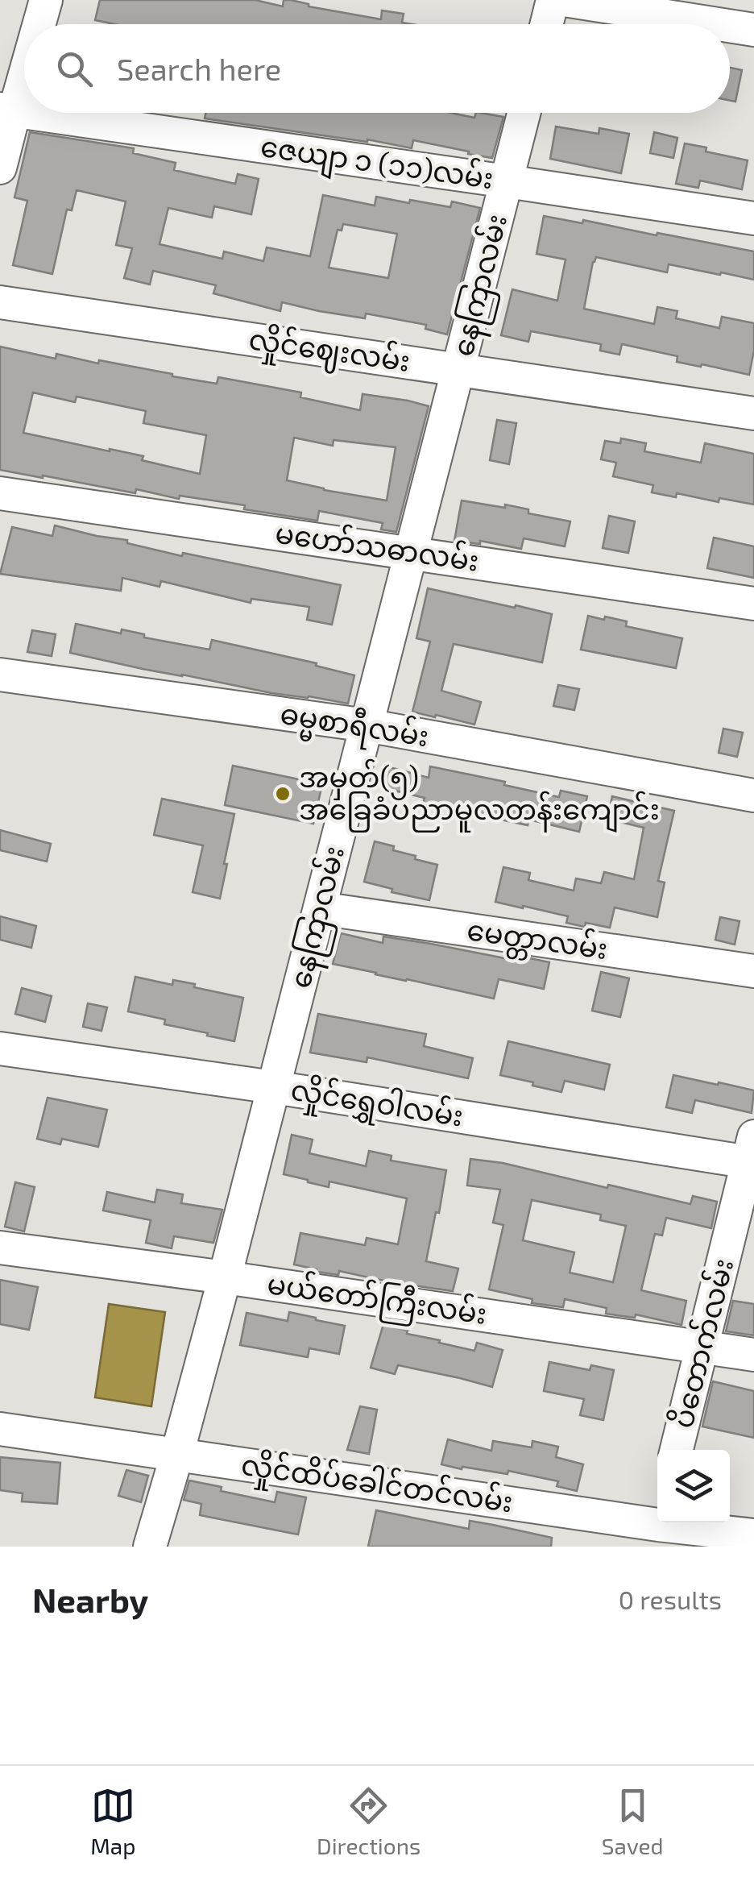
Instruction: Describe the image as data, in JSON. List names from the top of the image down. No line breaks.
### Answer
{"streets":{"street":["ဇေယျာ ၁ (၁၁)လမ်း","နေကြာလမ်း","လှိုင်ဈေးလမ်း","မဟော်သဓာလမ်း","ဓမ္မစာရီလမ်း","မေတ္တာလမ်း","လှိုင်ရွှေဝါလမ်း","မယ်တော်ကြီးလမ်း","ပိတောက်လမ်း","လှိုင်ထိပ်ခေါင်တင်လမ်း"]},"crossings":[["ဇေယျာ ၁ (၁၁)လမ်း","နေကြာလမ်း"],["နေကြာလမ်း","လှိုင်ဈေးလမ်း"],["နေကြာလမ်း","မဟော်သဓာလမ်း"],["နေကြာလမ်း","ဓမ္မစာရီလမ်း"],["နေကြာလမ်း","မေတ္တာလမ်း"],["နေကြာလမ်း","လှိုင်ရွှေဝါလမ်း"],["နေကြာလမ်း","မယ်တော်ကြီးလမ်း"],["နေကြာလမ်း","လှိုင်ထိပ်ခေါင်တင်လမ်း"],["လှိုင်ရွှေဝါလမ်း","ပိတောက်လမ်း"],["မယ်တော်ကြီးလမ်း","ပိတောက်လမ်း"]],"places":["အမှတ်(၅) အခြေခံပညာမူလတန်းကျောင်း"],"page":{"search":"Search here","heading":["Nearby","0 results"],"nav":["Map","Directions","Saved"]}}
